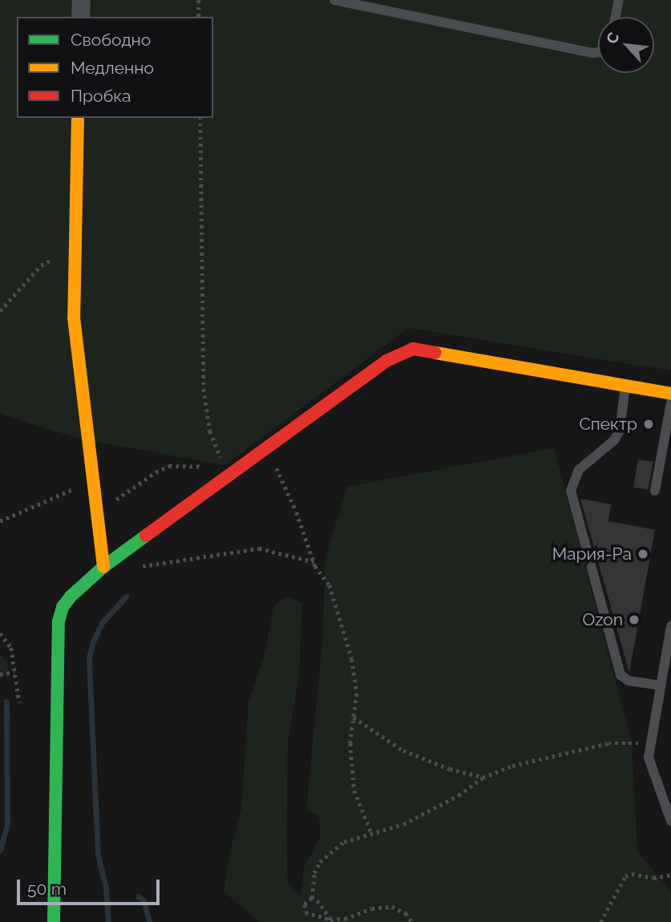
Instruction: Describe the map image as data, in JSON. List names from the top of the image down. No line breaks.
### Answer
{"places":["Спектр","Мария-Ра","Ozon"],"legend":["Свободно","Медленно","Пробка"],"scale_bar":"50 m","north":"top left"}
